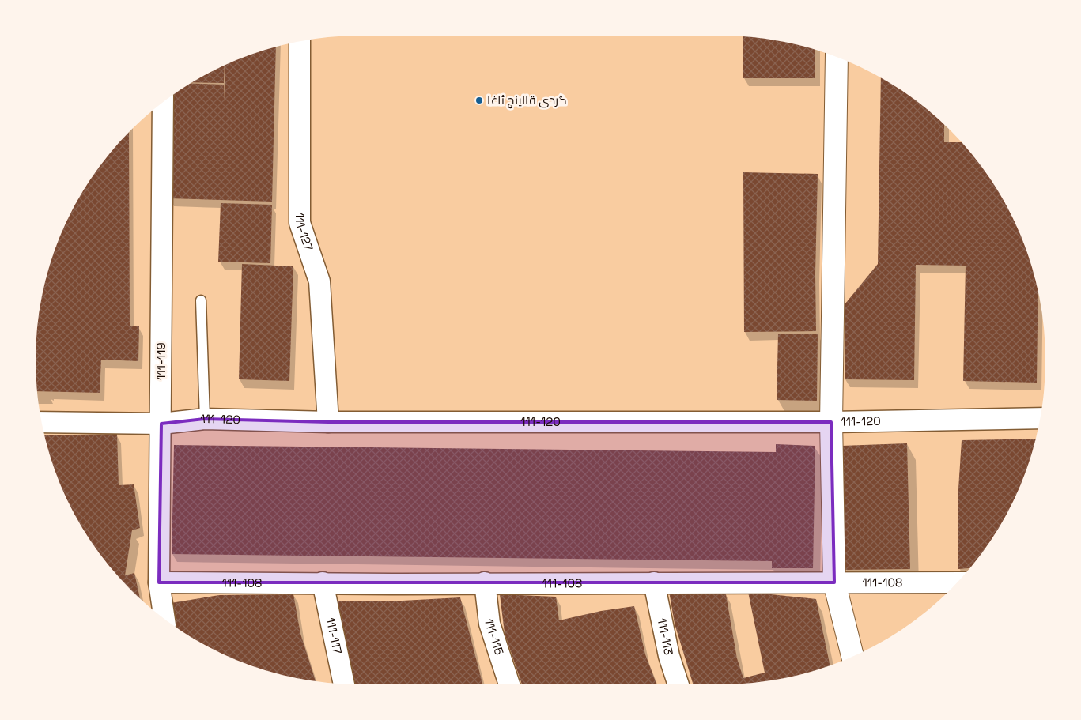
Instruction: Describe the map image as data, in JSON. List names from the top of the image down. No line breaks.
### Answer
{"streets":{"street":["111-127","111-119","111-120","111-108","111-117","111-115","111-113"]},"crossings":[["111-127","111-120"],["111-119","111-120"],["111-119","111-108"],["111-108","111-117"],["111-108","111-115"],["111-108","111-113"]],"places":["گردی قالینچ ئاغا"]}
